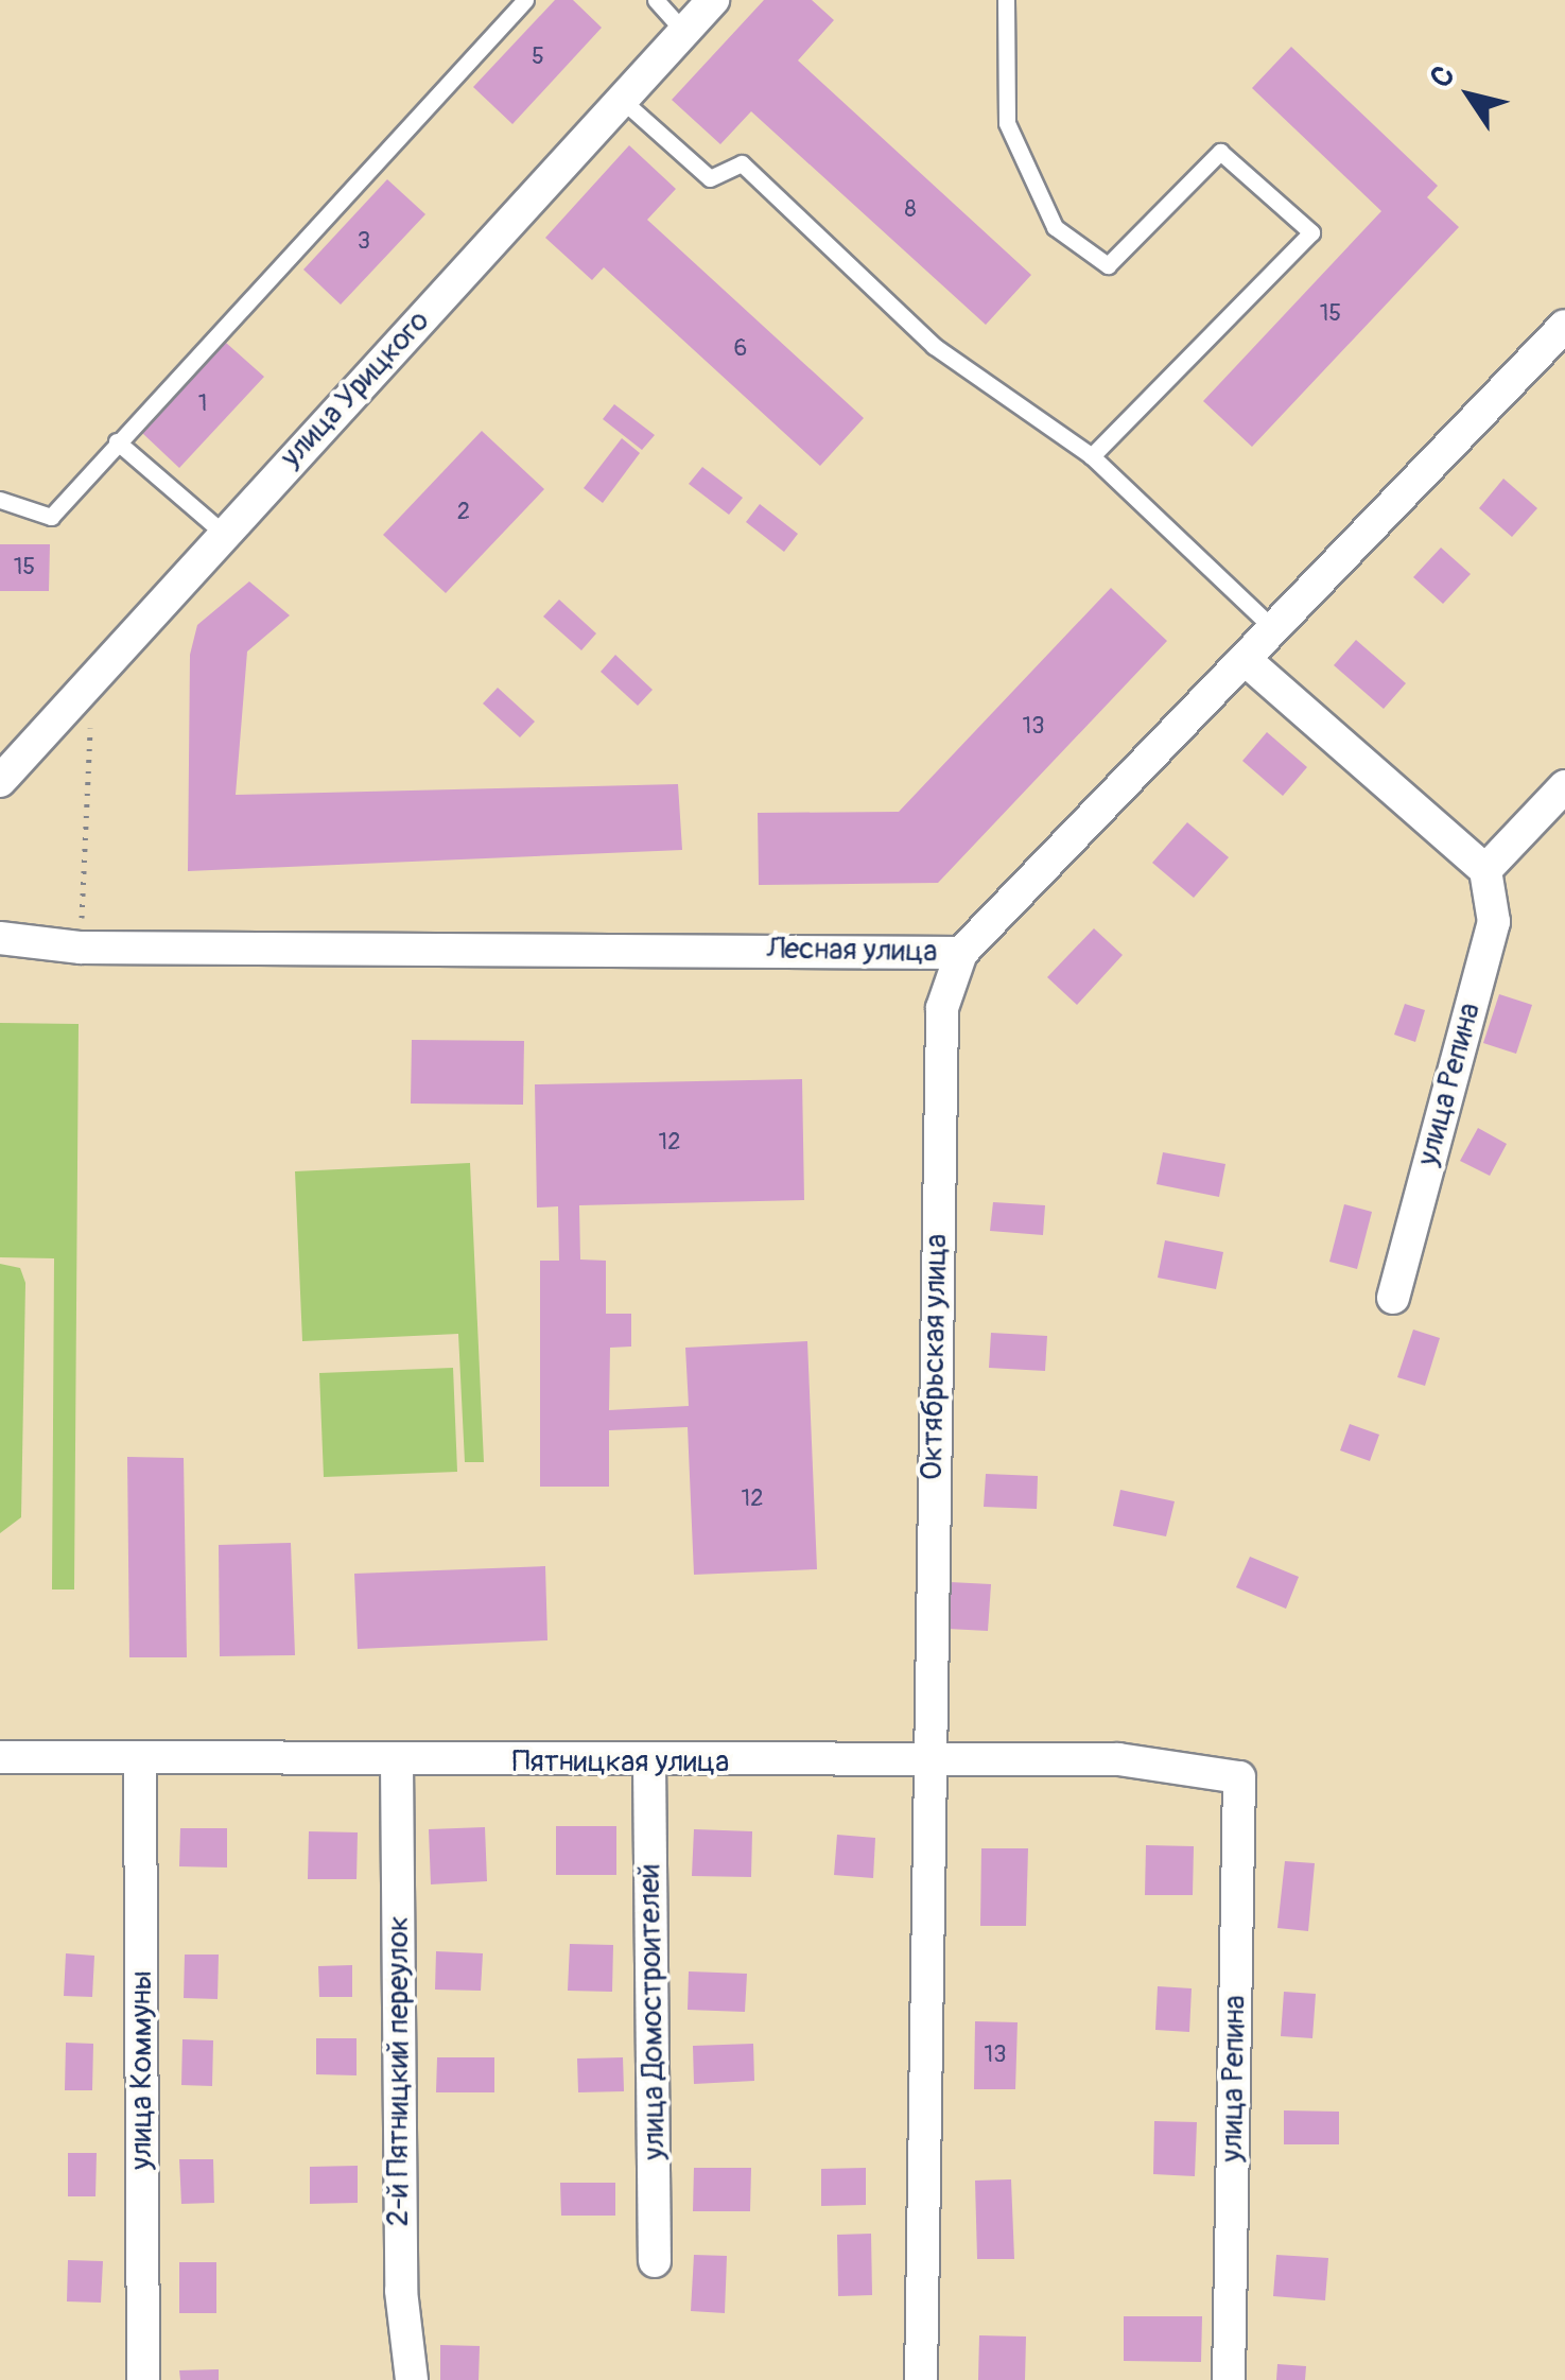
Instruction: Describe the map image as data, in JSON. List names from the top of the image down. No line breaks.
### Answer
{"streets":{"street":["улица Урицкого","Лесная улица","улица Репина","Октябрьская улица","Пятницкая улица","улица Домостроителей","улица Коммуны","2-й Пятницкий переулок"]},"crossings":[["Лесная улица","Октябрьская улица"],["улица Репина","Пятницкая улица"],["Октябрьская улица","Пятницкая улица"],["Пятницкая улица","улица Домостроителей"],["Пятницкая улица","улица Коммуны"],["Пятницкая улица","2-й Пятницкий переулок"]],"house_numbers":["5","8","3","15","6","1","2","15","13","12","12","13"],"north":"top left"}
